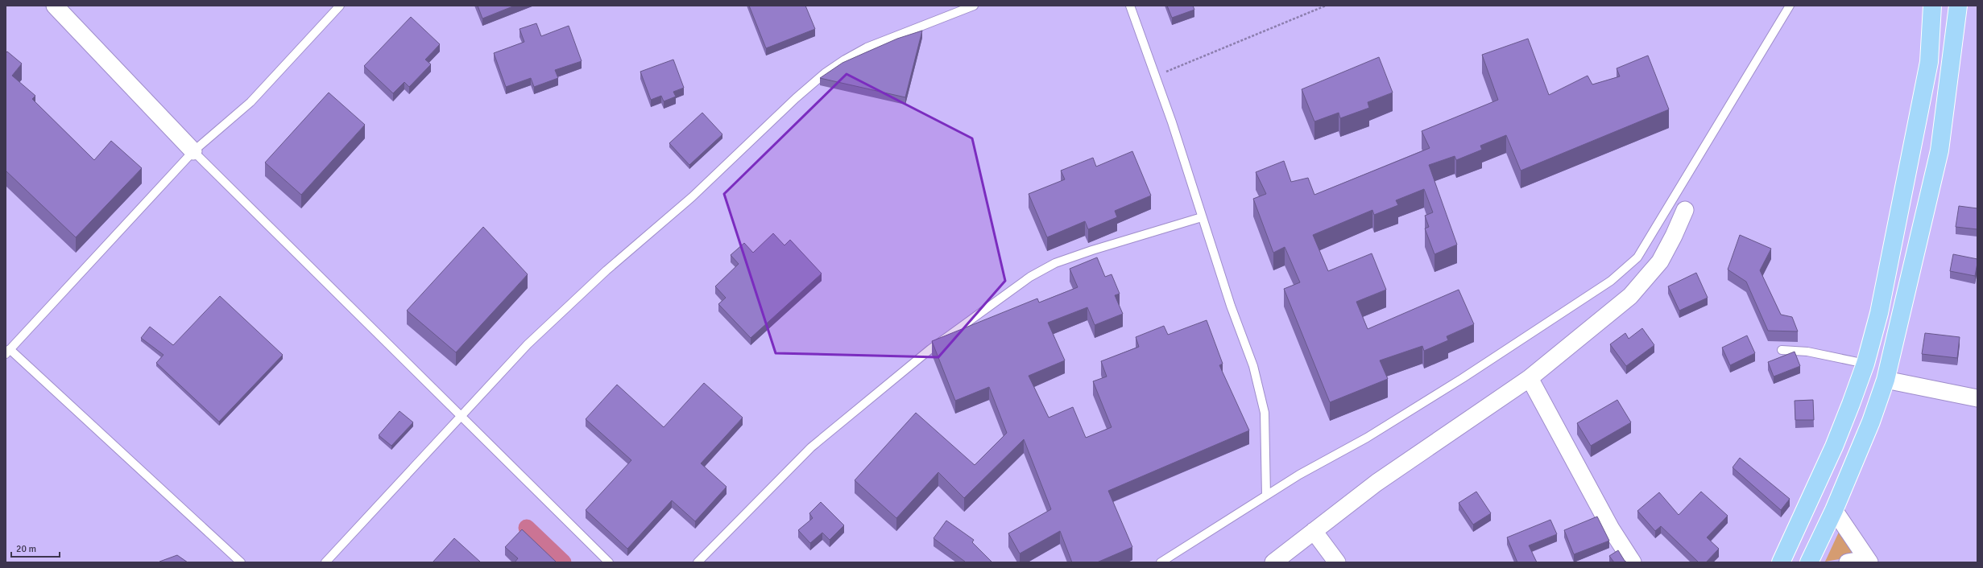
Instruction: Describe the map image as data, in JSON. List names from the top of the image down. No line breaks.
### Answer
{"scale_bar":"20 m"}
